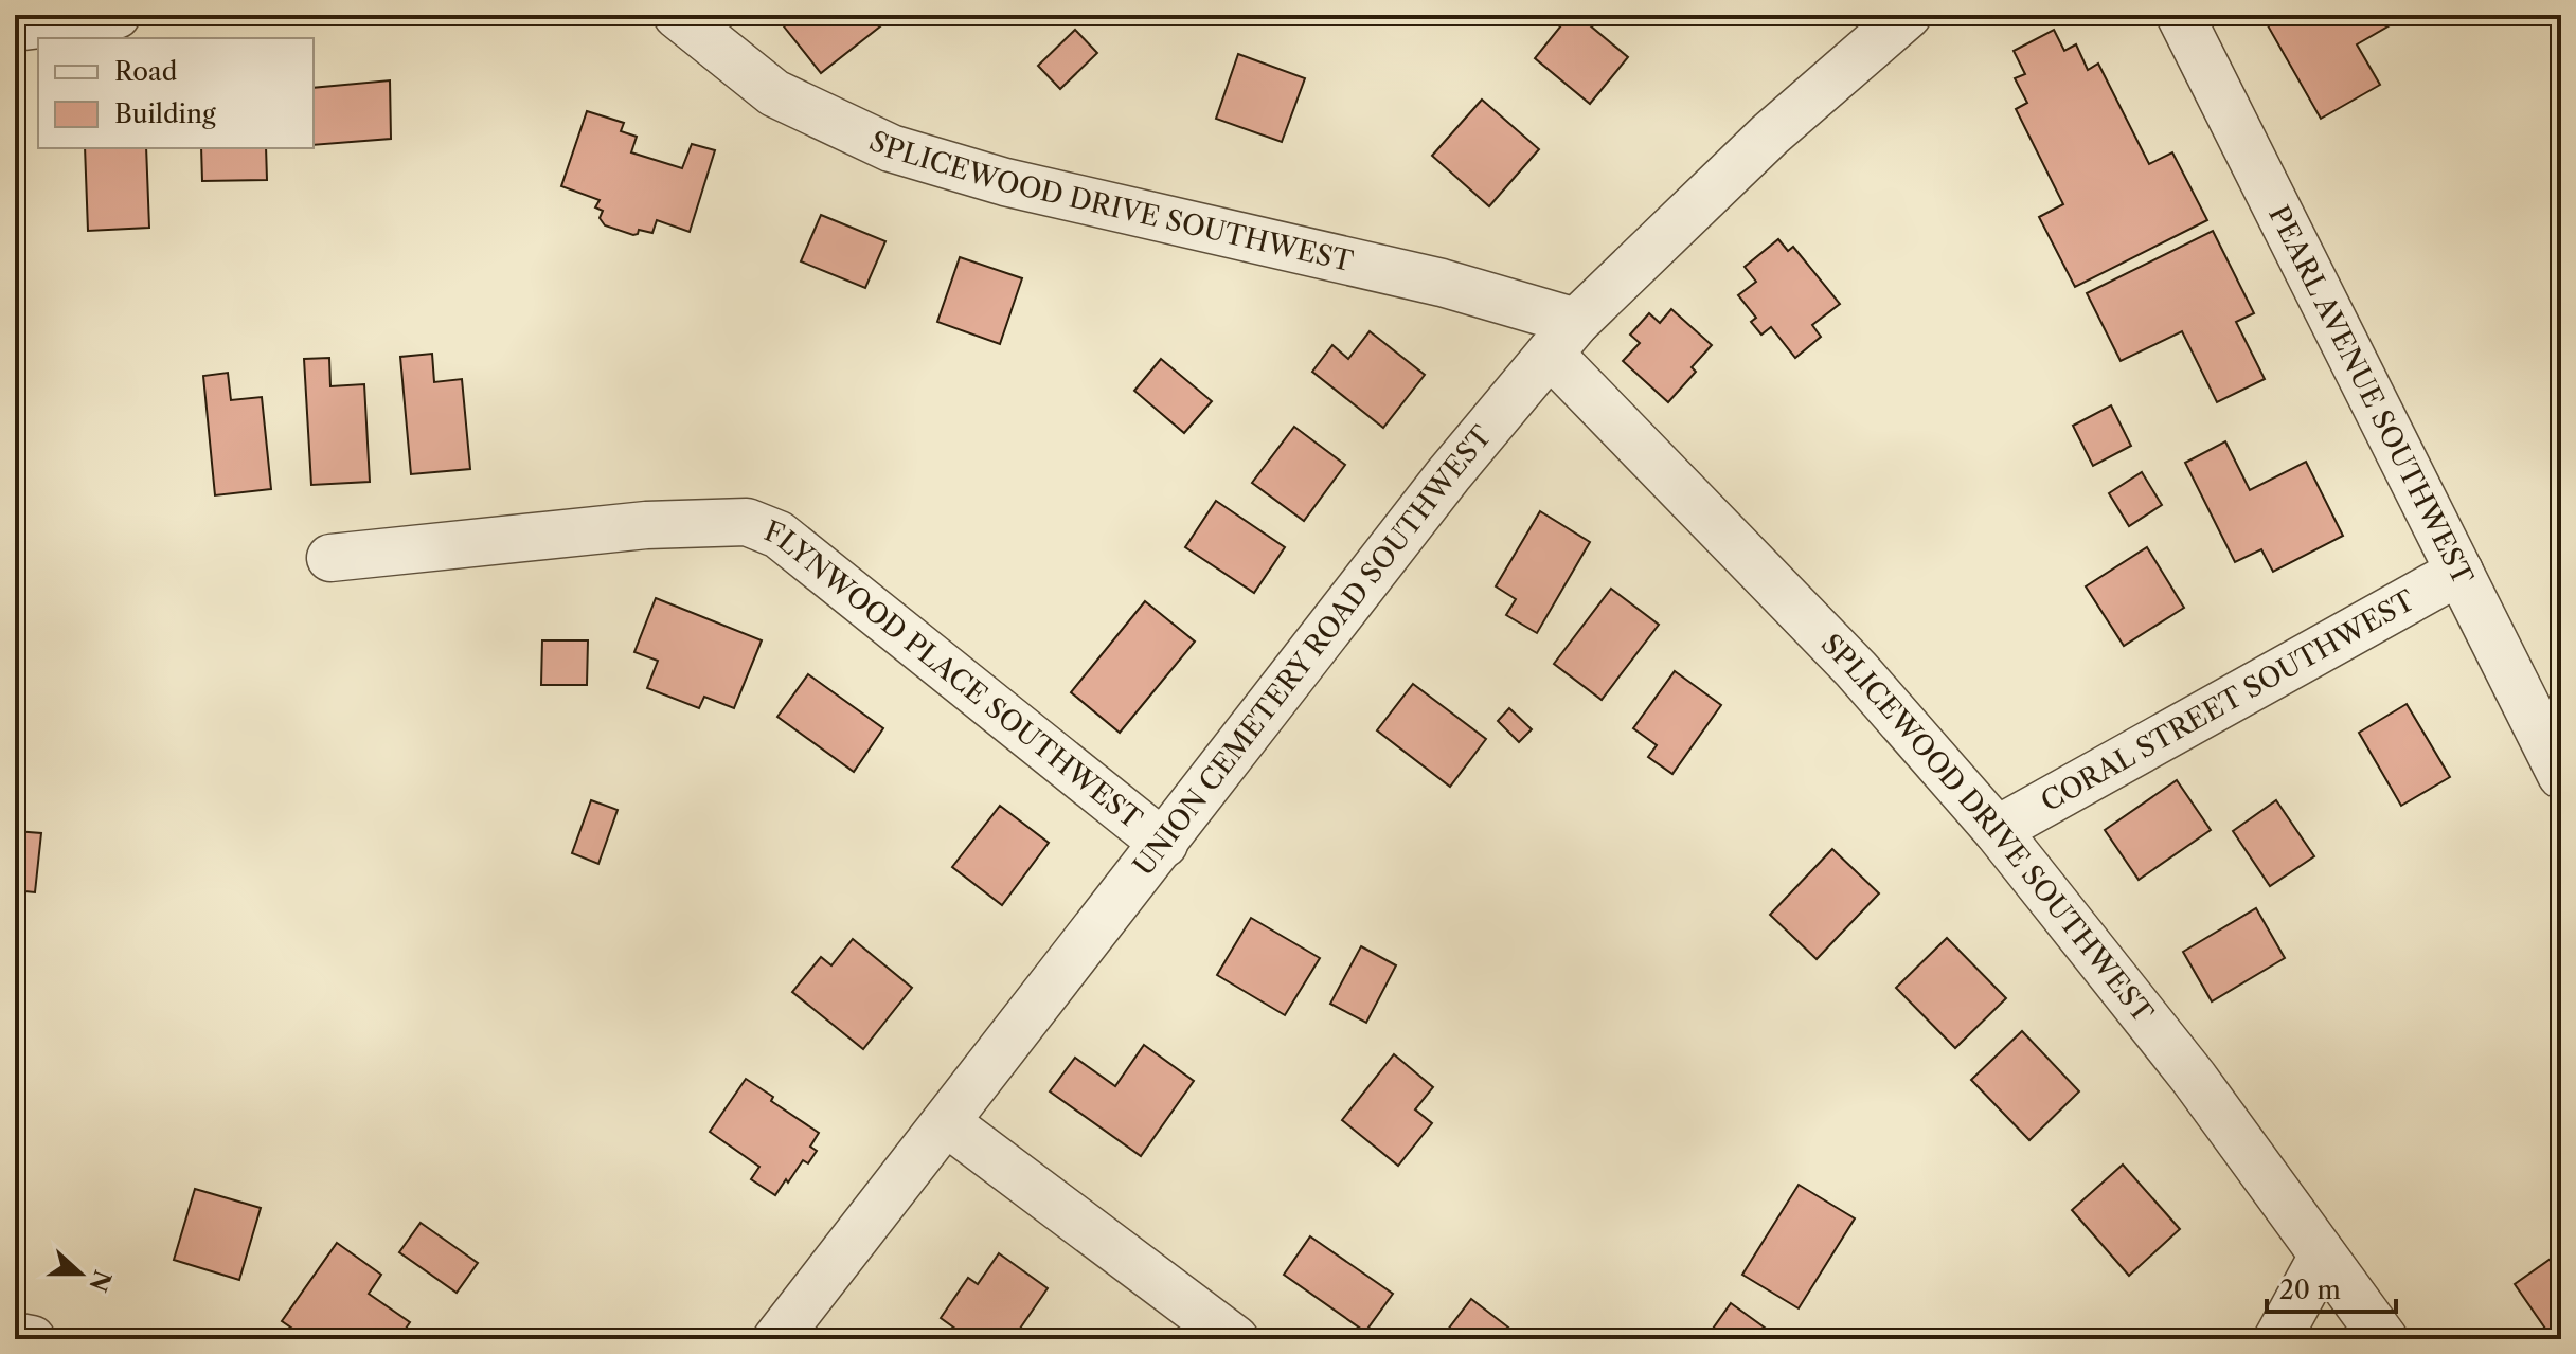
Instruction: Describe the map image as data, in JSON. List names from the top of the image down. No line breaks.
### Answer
{"streets":{"street":["SPLICEWOOD DRIVE SOUTHWEST","PEARL AVENUE SOUTHWEST","UNION CEMETERY ROAD SOUTHWEST","FLYNWOOD PLACE SOUTHWEST","CORAL STREET SOUTHWEST"]},"crossings":[["SPLICEWOOD DRIVE SOUTHWEST","UNION CEMETERY ROAD SOUTHWEST"],["SPLICEWOOD DRIVE SOUTHWEST","CORAL STREET SOUTHWEST"],["PEARL AVENUE SOUTHWEST","CORAL STREET SOUTHWEST"],["UNION CEMETERY ROAD SOUTHWEST","FLYNWOOD PLACE SOUTHWEST"]],"legend":["Road","Building"],"scale_bar":"20 m","north":"right"}
